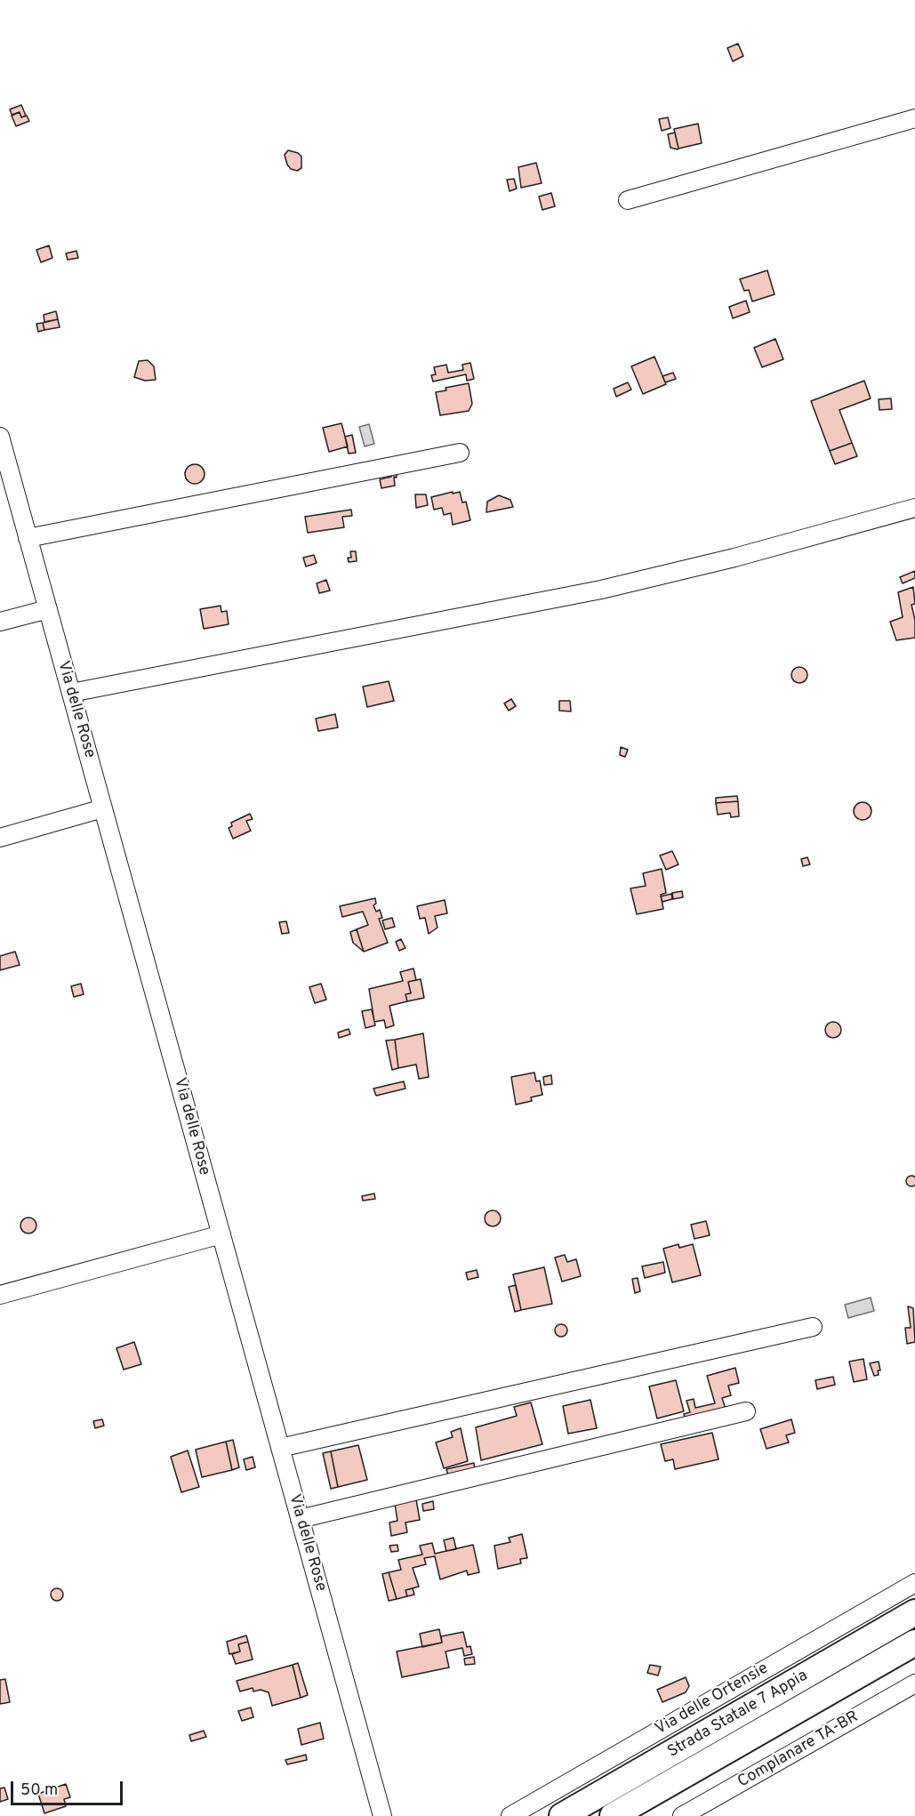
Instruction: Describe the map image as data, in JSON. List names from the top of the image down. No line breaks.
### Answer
{"streets":{"highway":["Strada Statale 7 Appia"],"street":["Via delle Rose","Via delle Ortensie","Complanare TA-BR"]},"scale_bar":"50 m"}
